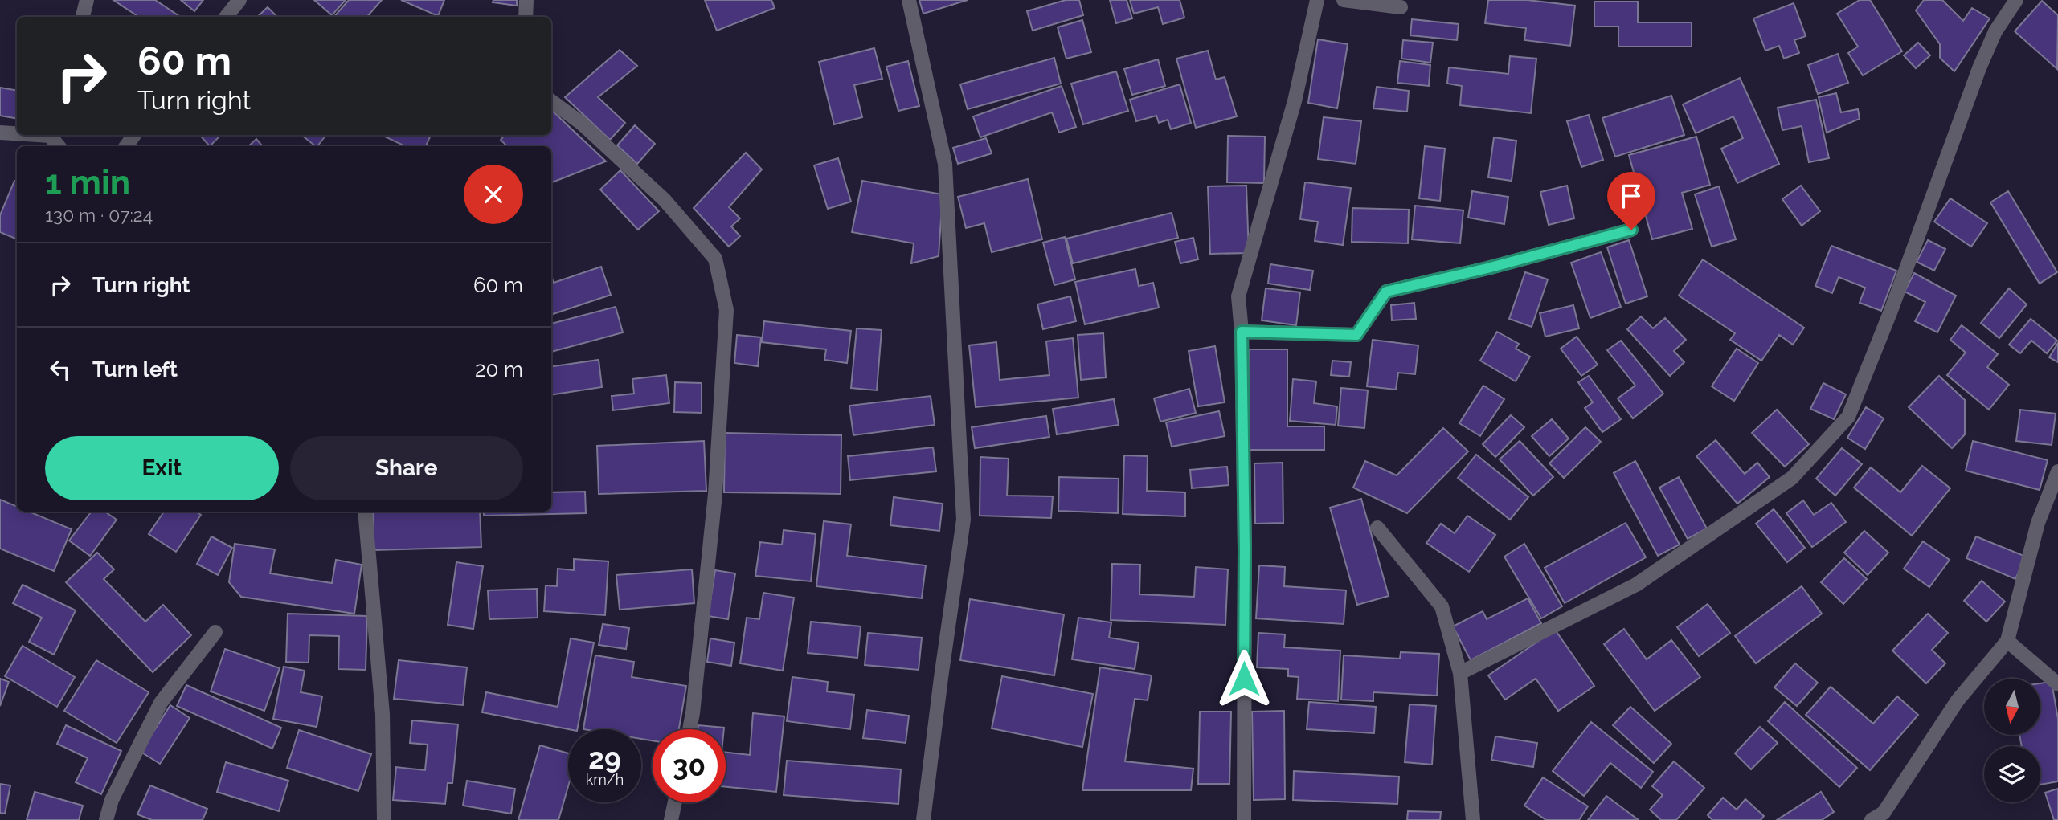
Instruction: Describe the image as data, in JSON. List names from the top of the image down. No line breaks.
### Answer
{"north":"bottom","page":{"turn":["60 m","Turn right"],"heading":["1 min","130 m · 07:24"],"list":[{"name":"Turn right","value":"60 m"},{"name":"Turn left","value":"20 m"}],"buttons":["Exit","Share"],"speed":"29 km/h","limit":"30"}}
